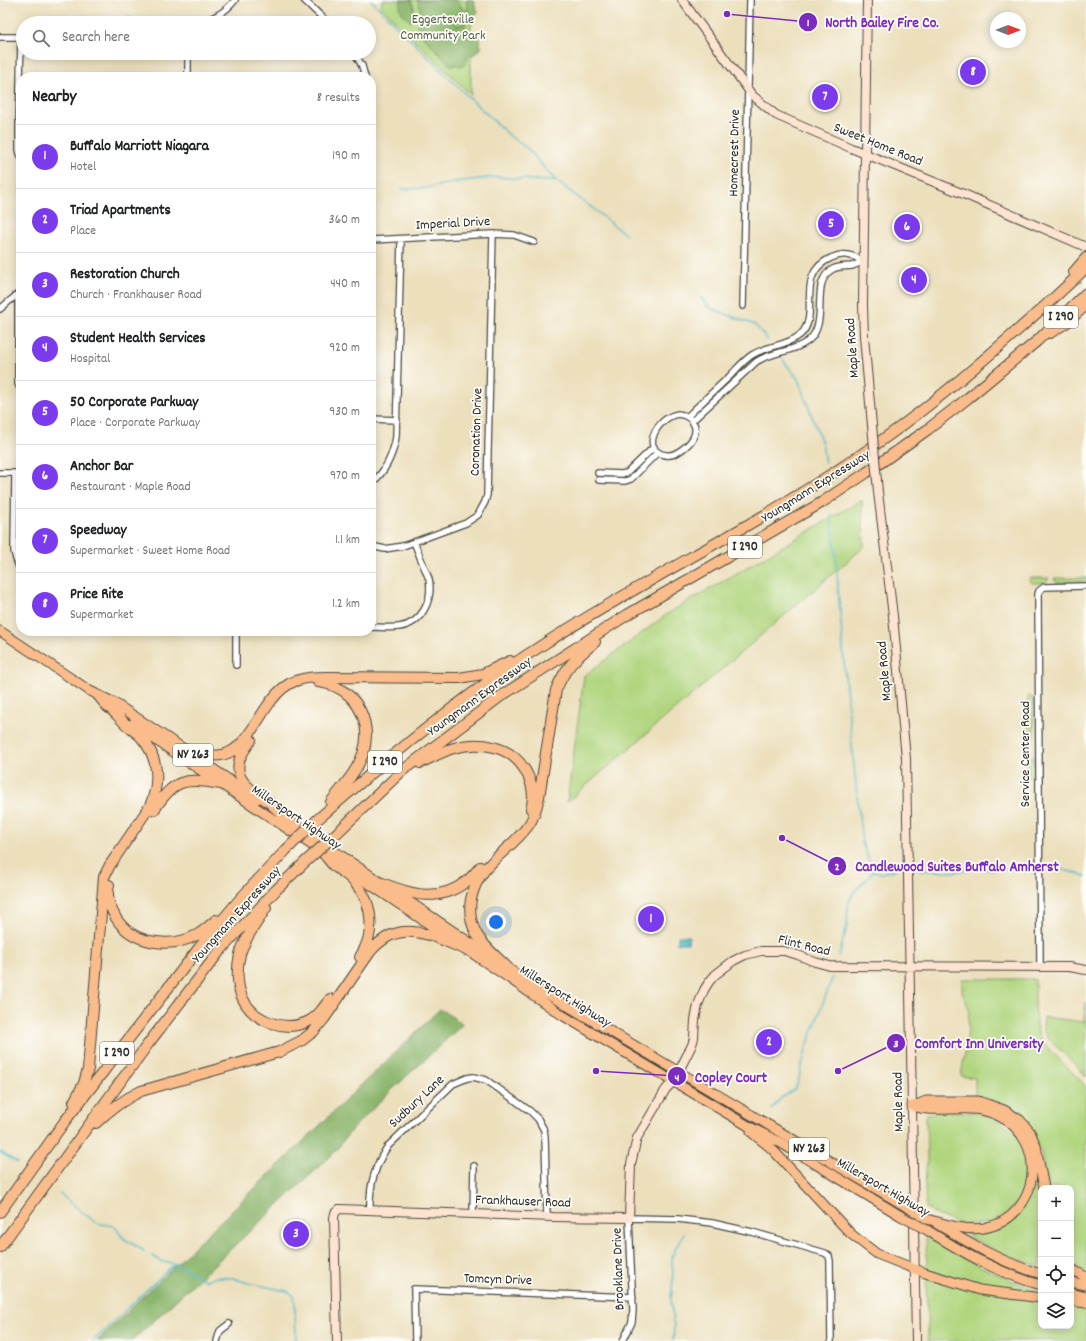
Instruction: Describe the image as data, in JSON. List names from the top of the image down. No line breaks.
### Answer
{"streets":{"highway":["I 290","Youngmann Expressway"],"main road":["Sweet Home Road","Maple Road","NY 263","Millersport Highway","Flint Road","Frankhauser Road"],"street":["Homecrest Drive","Imperial Drive","Coronation Drive","Service Center Road","Sudbury Lane","Brooklane Drive","Tomcyn Drive"]},"crossings":[["Sweet Home Road","Homecrest Drive"],["Sweet Home Road","Maple Road"],["Imperial Drive","Coronation Drive"],["Maple Road","Flint Road"],["Service Center Road","Flint Road"],["Millersport Highway","Flint Road"],["Flint Road","Frankhauser Road"],["Flint Road","Brooklane Drive"],["Sudbury Lane","Frankhauser Road"],["Frankhauser Road","Brooklane Drive"],["Brooklane Drive","Tomcyn Drive"]],"parks":["Eggertsville Community Park"],"places":["North Bailey Fire Co.","Candlewood Suites Buffalo Amherst","Copley Court","Comfort Inn University"],"north":"right","page":{"search":"Search here","pins":["8","7","5","6","4","1","2","3"],"heading":["Nearby","8 results"],"list":[{"mark":"1","name":"Buffalo Marriott Niagara","note":"Hotel","value":"190 m"},{"mark":"2","name":"Triad Apartments","note":"Place","value":"360 m"},{"mark":"3","name":"Restoration Church","note":"Church · Frankhauser Road","value":"440 m"},{"mark":"4","name":"Student Health Services","note":"Hospital","value":"920 m"},{"mark":"5","name":"50 Corporate Parkway","note":"Place · Corporate Parkway","value":"930 m"},{"mark":"6","name":"Anchor Bar","note":"Restaurant · Maple Road","value":"970 m"},{"mark":"7","name":"Speedway","note":"Supermarket · Sweet Home Road","value":"1.1 km"},{"mark":"8","name":"Price Rite","note":"Supermarket","value":"1.2 km"}],"map_buttons":["+","−"]}}
